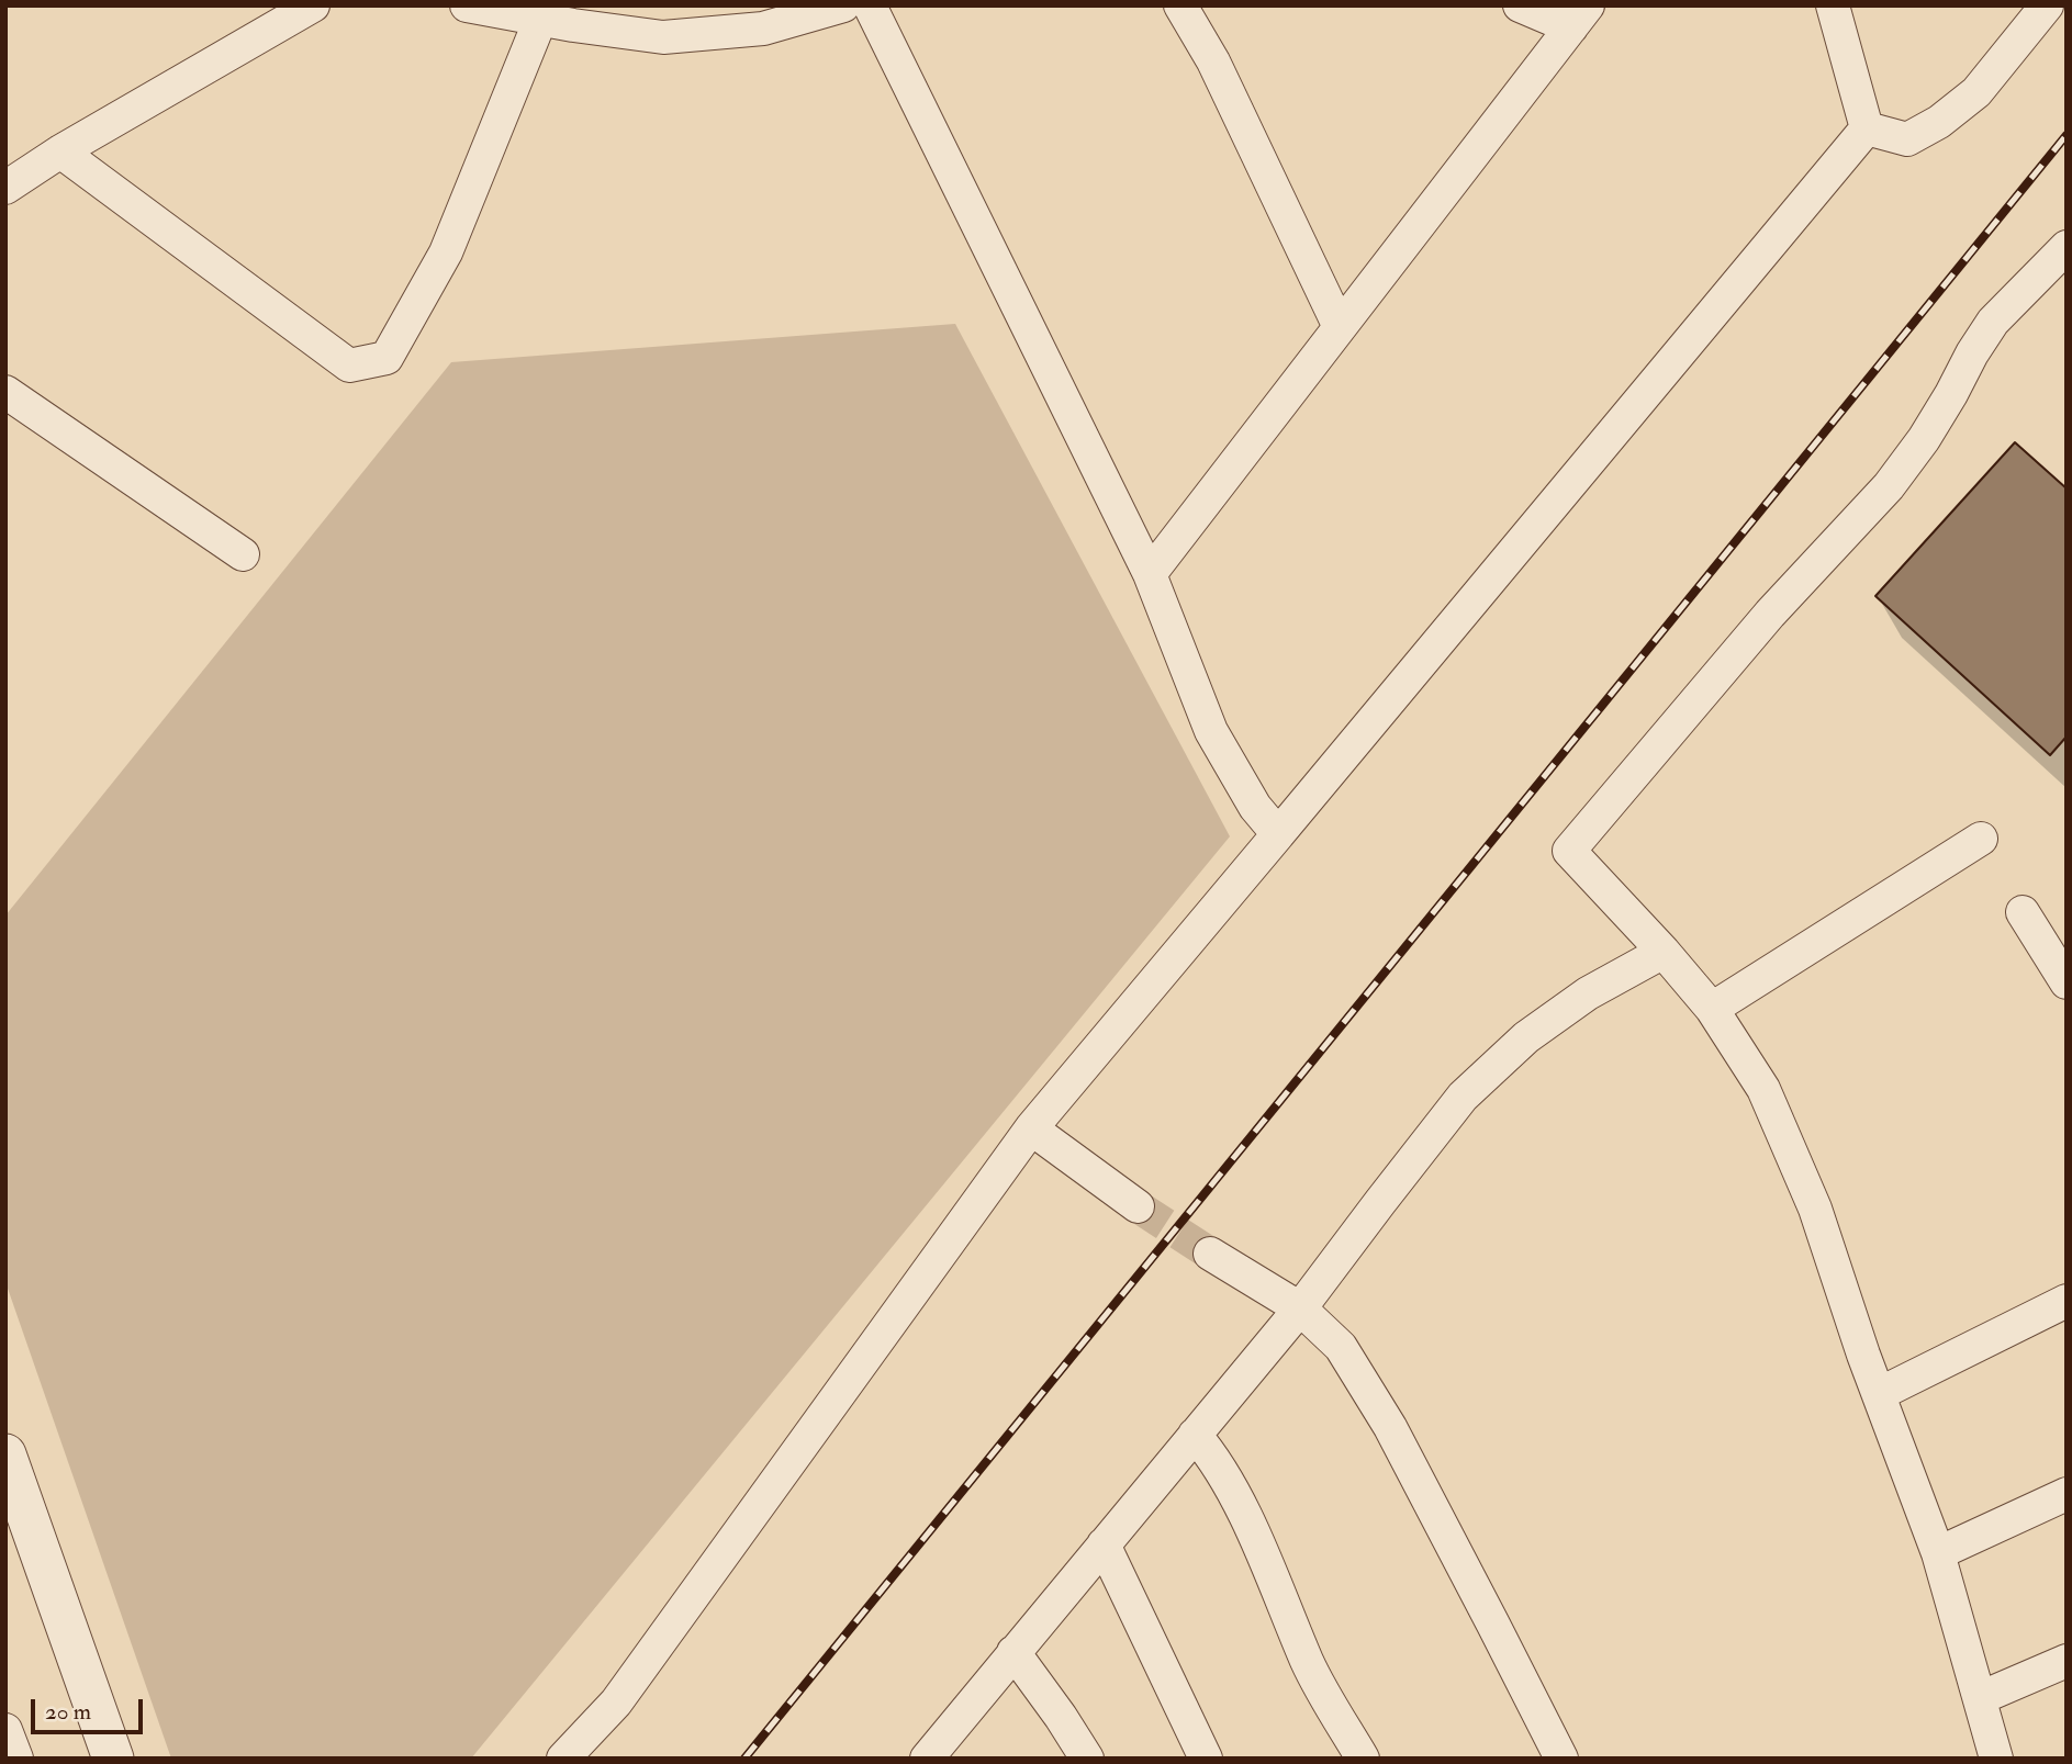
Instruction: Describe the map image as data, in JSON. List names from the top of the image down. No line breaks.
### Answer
{"scale_bar":"20 m"}
